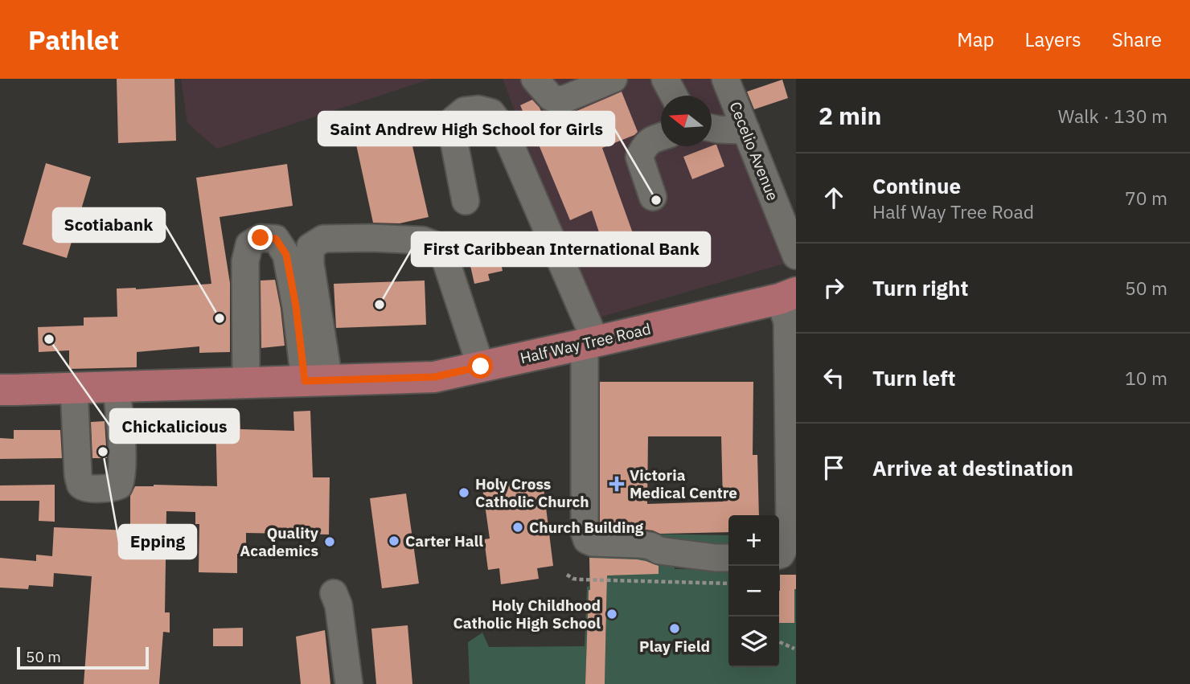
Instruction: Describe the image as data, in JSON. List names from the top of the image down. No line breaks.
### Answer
{"streets":{"main road":["Half Way Tree Road"],"street":["Cecelio Avenue"]},"places":{"other":["Saint Andrew High School for Girls","First Caribbean International Bank","Scotiabank","Chickalicious","Epping","Holy Cross Catholic Church","Church Building","Carter Hall","Quality Academics","Holy Childhood Catholic High School","Play Field"],"health":["Victoria Medical Centre"]},"scale_bar":"50 m","north":"left","page":{"header":"Pathlet","nav":["Map","Layers","Share"],"heading":["2 min","Walk · 130 m"],"list":[["Continue","Half Way Tree Road","70 m"],["Turn right","50 m"],["Turn left","10 m"],"Arrive at destination"],"map_buttons":["+","−"],"scale":"50 m"}}
